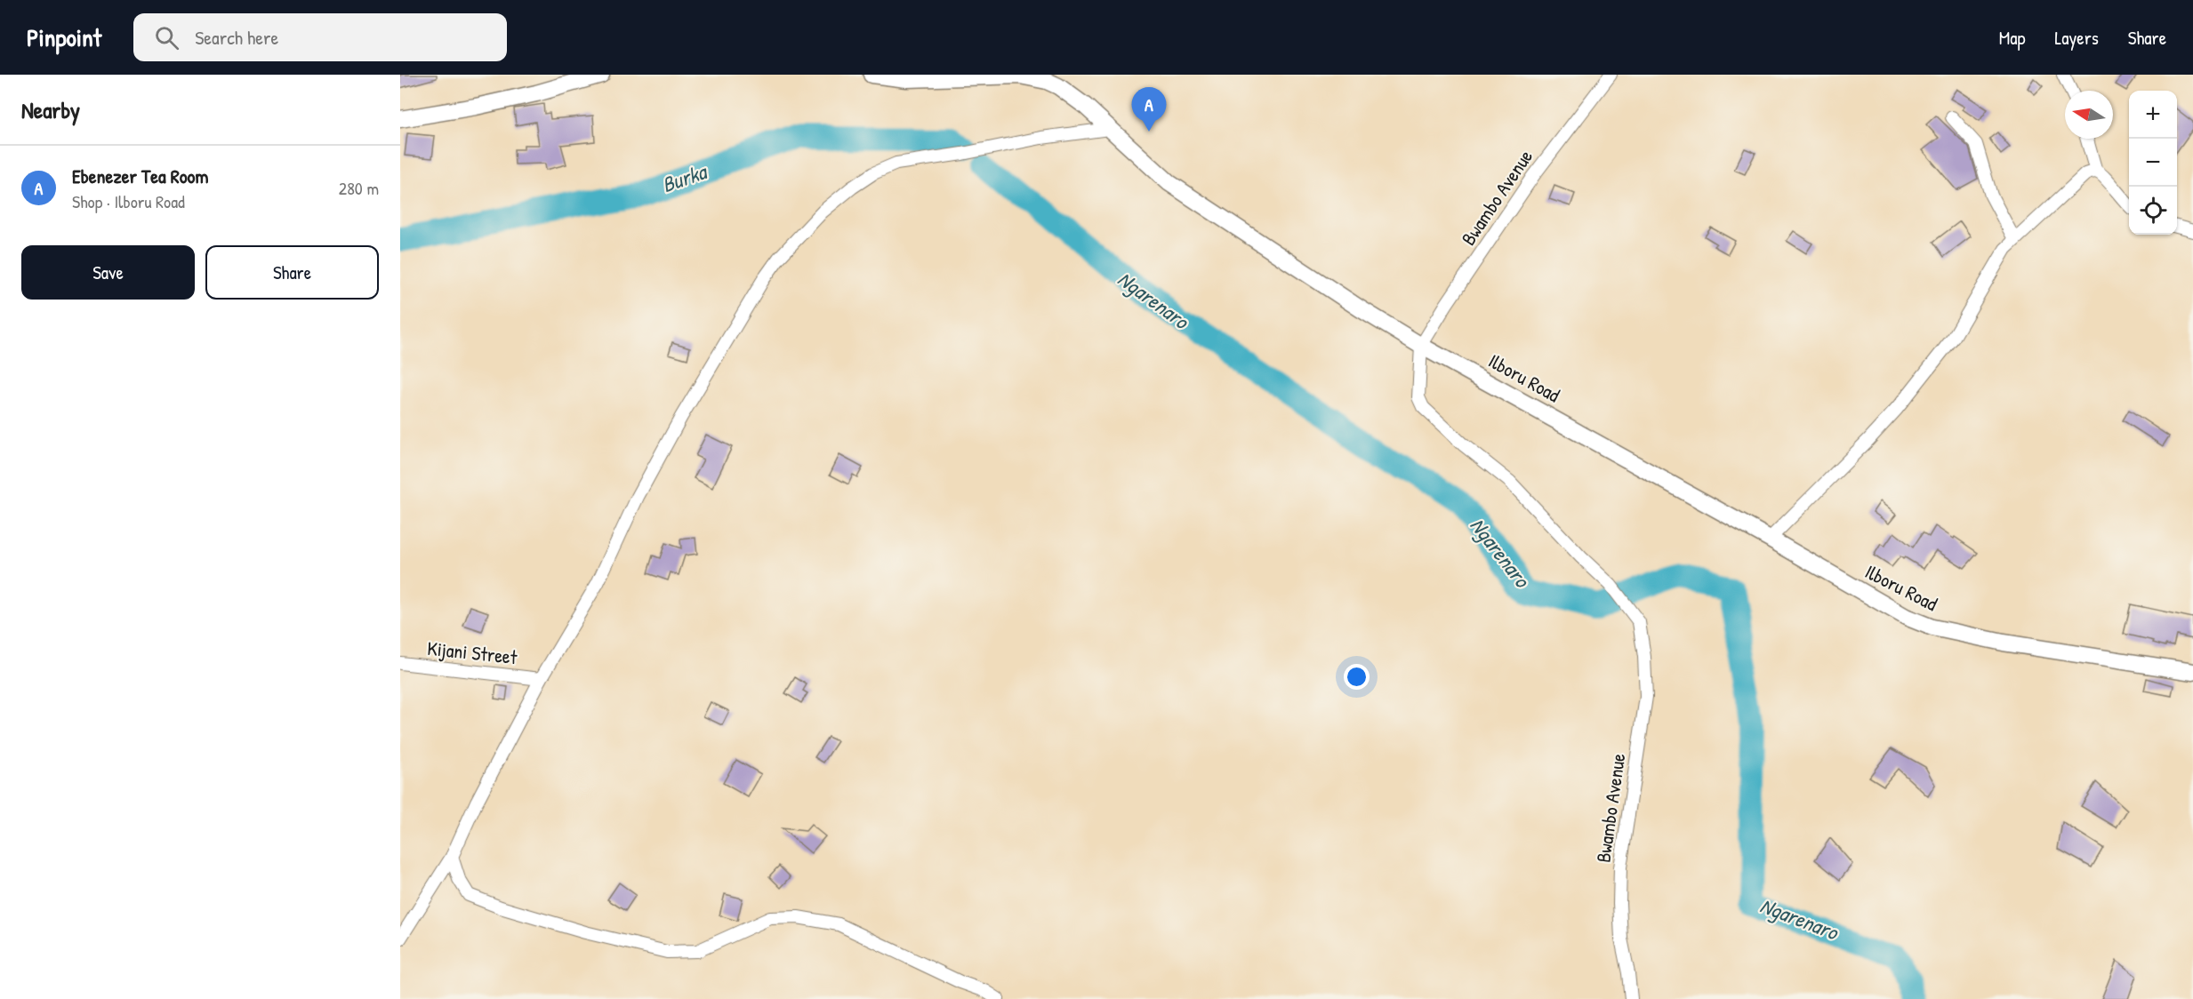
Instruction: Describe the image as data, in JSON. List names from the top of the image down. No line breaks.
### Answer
{"streets":{"street":["Bwambo Avenue","Ilboru Road","Kijani Street"]},"crossings":[["Bwambo Avenue","Ilboru Road"]],"water":["Burka","Ngarenaro"],"north":"left","page":{"header":"Pinpoint","search":"Search here","nav":["Map","Layers","Share"],"heading":"Nearby","pins":"A","map_buttons":["+","−"],"list":[{"mark":"A","name":"Ebenezer Tea Room","note":"Shop · Ilboru Road","value":"280 m"}],"buttons":["Save","Share"]}}
